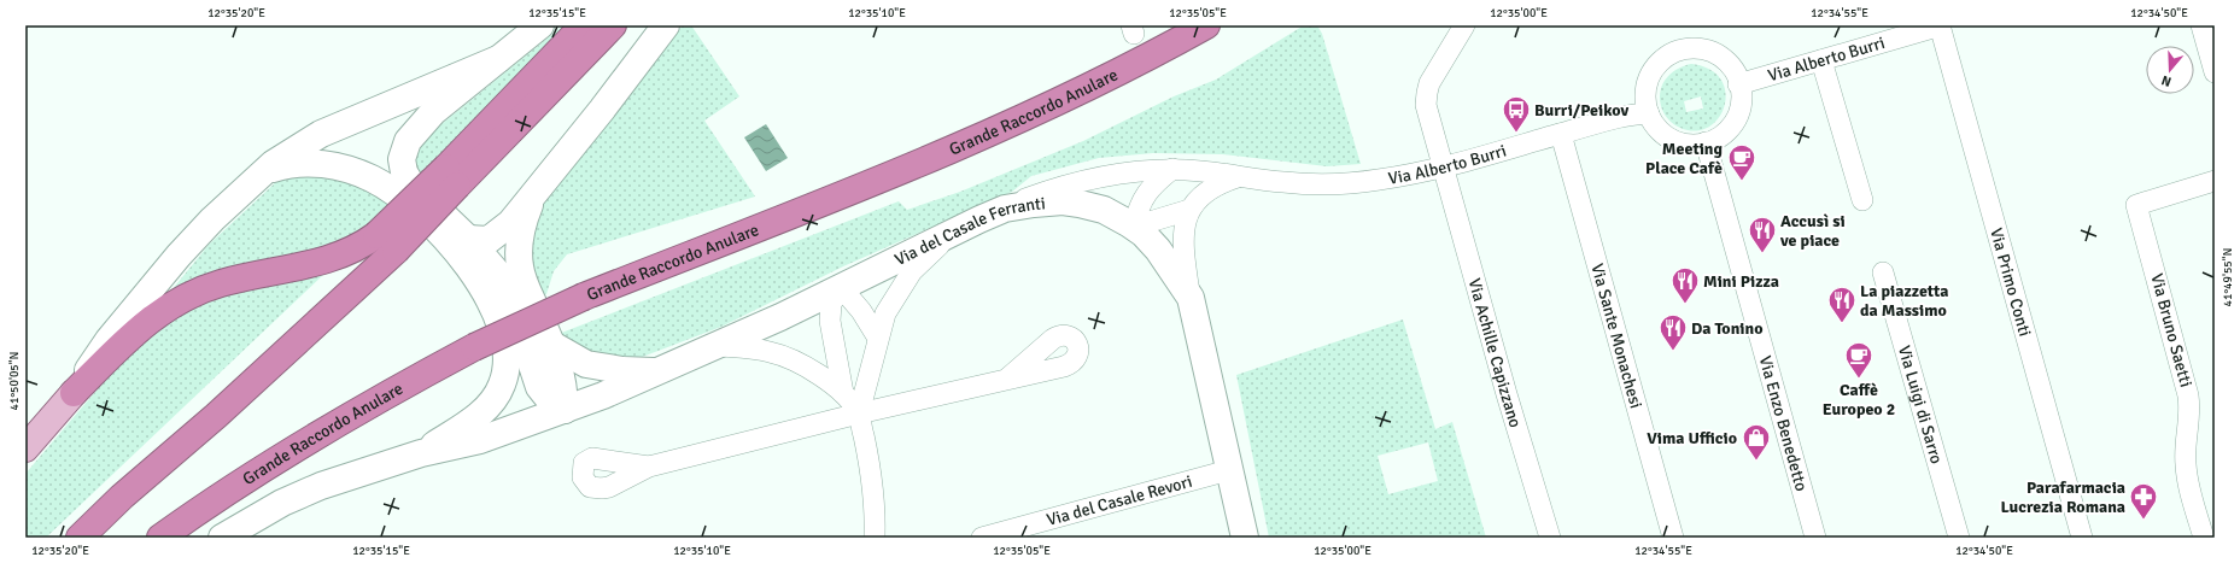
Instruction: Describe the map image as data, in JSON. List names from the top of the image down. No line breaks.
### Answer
{"streets":{"highway":["Grande Raccordo Anulare"],"street":["Via Alberto Burri","Via del Casale Ferranti","Via Primo Conti","Via Bruno Saetti","Via Sante Monachesi","Via Achille Capizzano","Via Luigi di Sarro","Via Enzo Benedetto","Via del Casale Revori"]},"crossings":[["Via Alberto Burri","Via del Casale Ferranti"],["Via Alberto Burri","Via Primo Conti"],["Via Alberto Burri","Via Sante Monachesi"],["Via Alberto Burri","Via Achille Capizzano"],["Via Alberto Burri","Via Enzo Benedetto"],["Via del Casale Ferranti","Via del Casale Revori"]],"places":{"bus stop":["Burri/Peikov"],"cafe":["Meeting Place Cafè","Caffè Europeo 2"],"restaurant":["Accusì si ve piace","Mini Pizza","La piazzetta da Massimo","Da Tonino"],"shop":["Vima Ufficio"],"pharmacy":["Parafarmacia Lucrezia Romana"]},"north":"bottom","coordinates":["12°35'20\"E","12°35'15\"E","12°35'10\"E","12°35'05\"E","12°35'00\"E","12°34'55\"E","12°34'50\"E","41°49'55\"N","41°50'05\"N"]}
